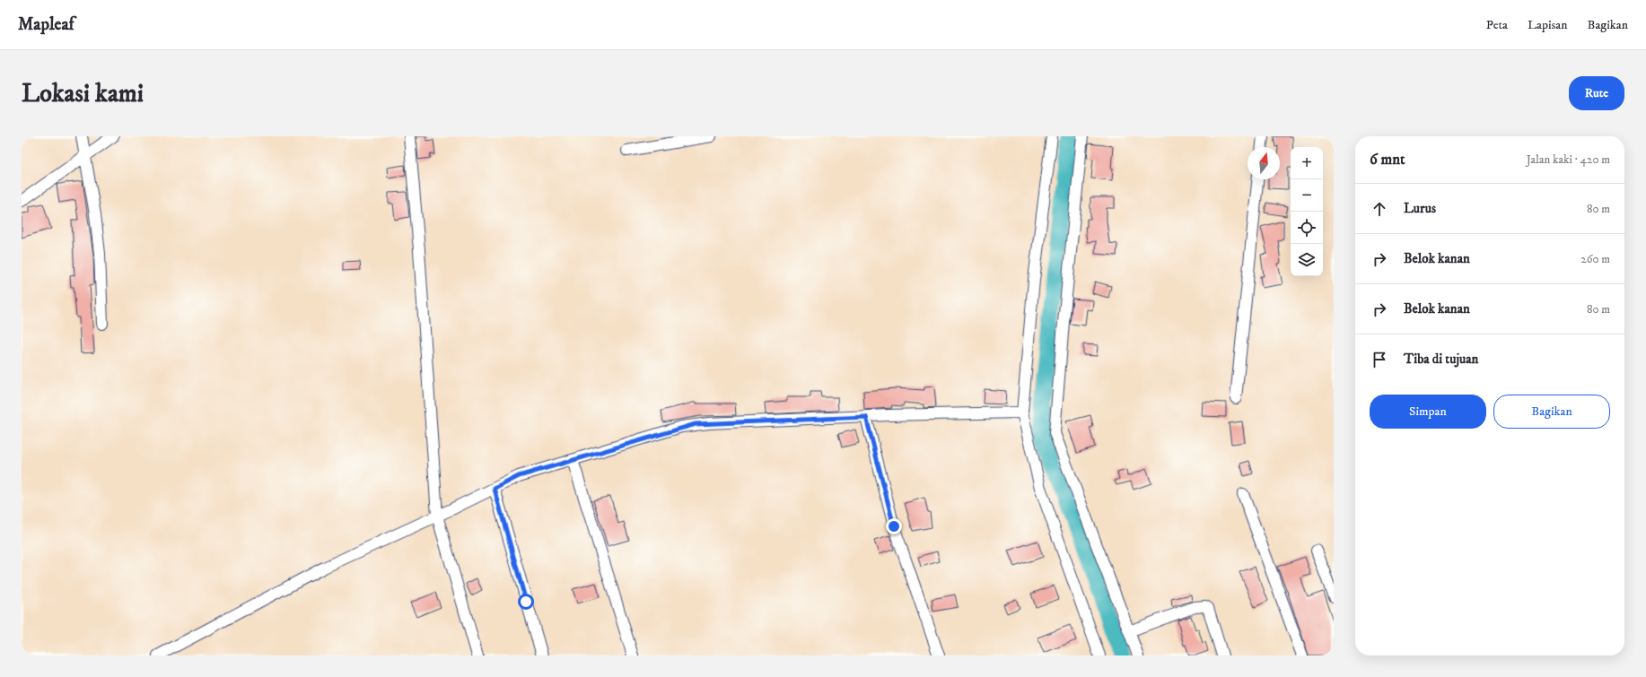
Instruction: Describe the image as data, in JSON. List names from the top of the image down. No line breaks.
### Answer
{"north":"top","page":{"header":"Mapleaf","nav":["Peta","Lapisan","Bagikan"],"buttons":["Rute",["Simpan","Bagikan"]],"title":"Lokasi kami","heading":["6 mnt","Jalan kaki · 420 m"],"map_buttons":["+","−"],"list":[["Lurus","80 m"],["Belok kanan","260 m"],["Belok kanan","80 m"],"Tiba di tujuan"]}}
